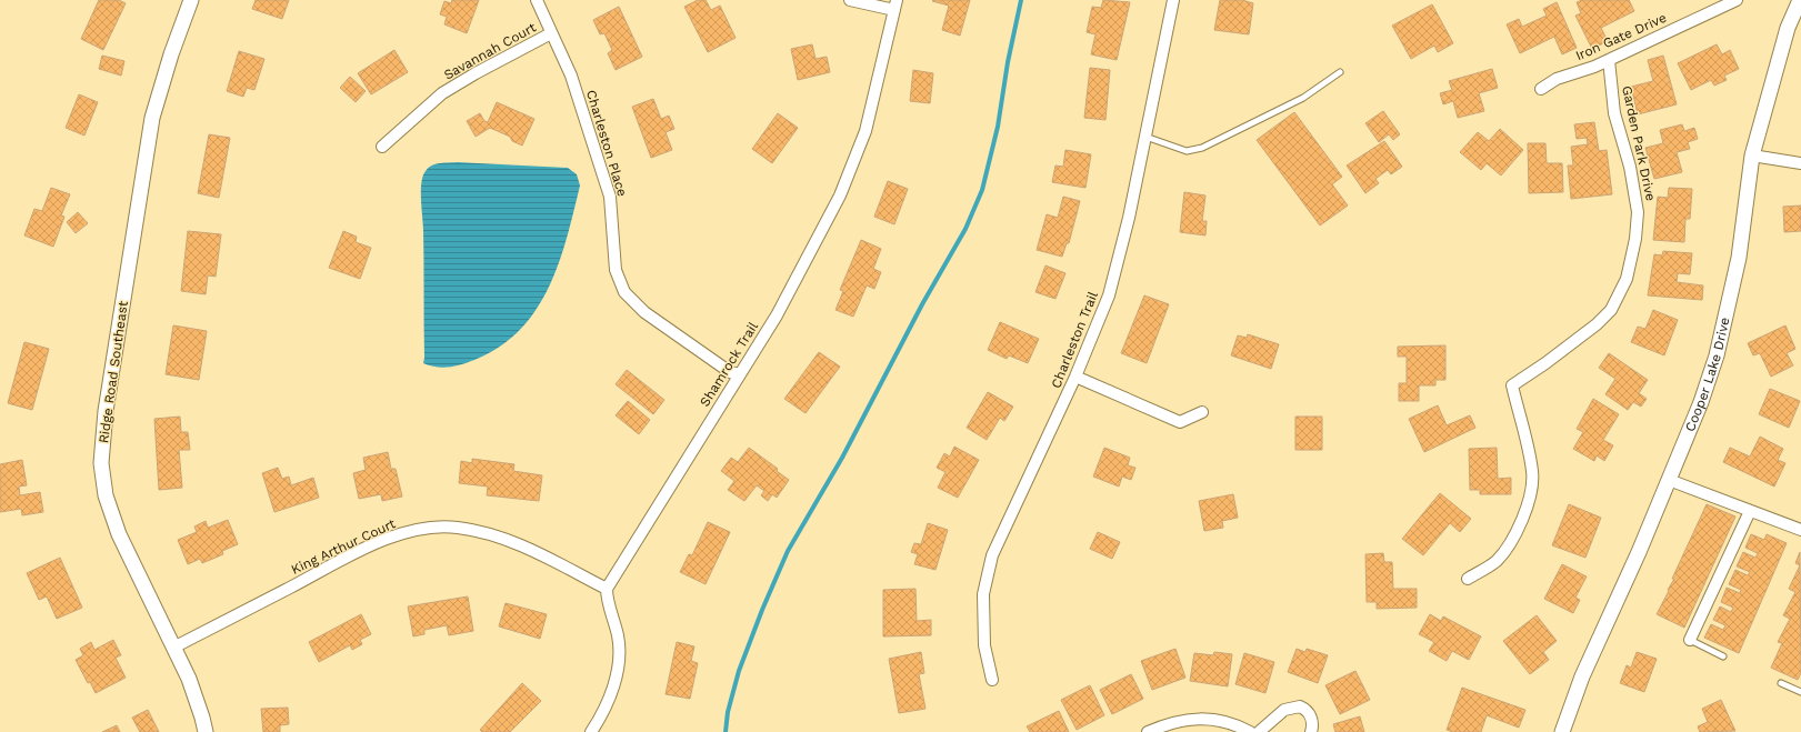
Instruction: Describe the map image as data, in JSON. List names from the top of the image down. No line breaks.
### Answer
{"streets":{"street":["Iron Gate Drive","Savannah Court","Charleston Place","Garden Park Drive","Charleston Trail","Shamrock Trail","Ridge Road Southeast","Cooper Lake Drive","King Arthur Court"]},"crossings":[["Iron Gate Drive","Garden Park Drive"],["Savannah Court","Charleston Place"],["Charleston Place","Shamrock Trail"],["Shamrock Trail","King Arthur Court"],["Ridge Road Southeast","King Arthur Court"]]}
